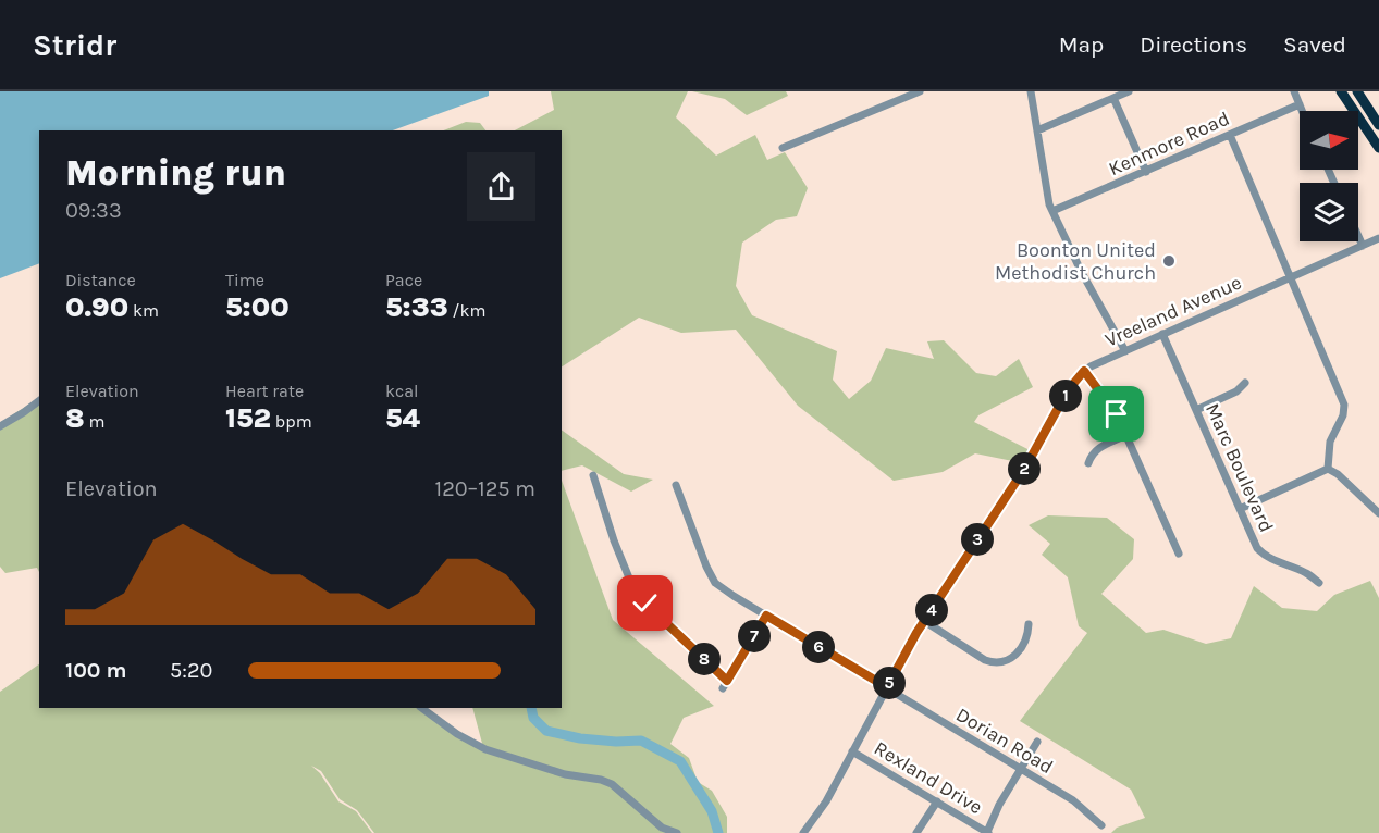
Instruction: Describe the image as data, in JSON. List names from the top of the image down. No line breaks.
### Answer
{"streets":{"street":["Kenmore Road","Vreeland Avenue","Marc Boulevard","Dorian Road","Rexland Drive"]},"crossings":[["Vreeland Avenue","Marc Boulevard"],["Vreeland Avenue","Dorian Road"],["Vreeland Avenue","Rexland Drive"]],"places":["Boonton United Methodist Church"],"north":"right","page":{"header":"Stridr","nav":["Map","Directions","Saved"],"heading":["Morning run","09:33"],"stats":[["Distance","0.90 km"],["Time","5:00"],["Pace","5:33 /km"],["Elevation","8 m"],["Heart rate","152 bpm"],["kcal","54"]],"pins":["1","2","3","4","7","6","8","5"],"chart":["Elevation","120–125 m"],"list":[{"name":"100 m","note":"5:20"}]}}
